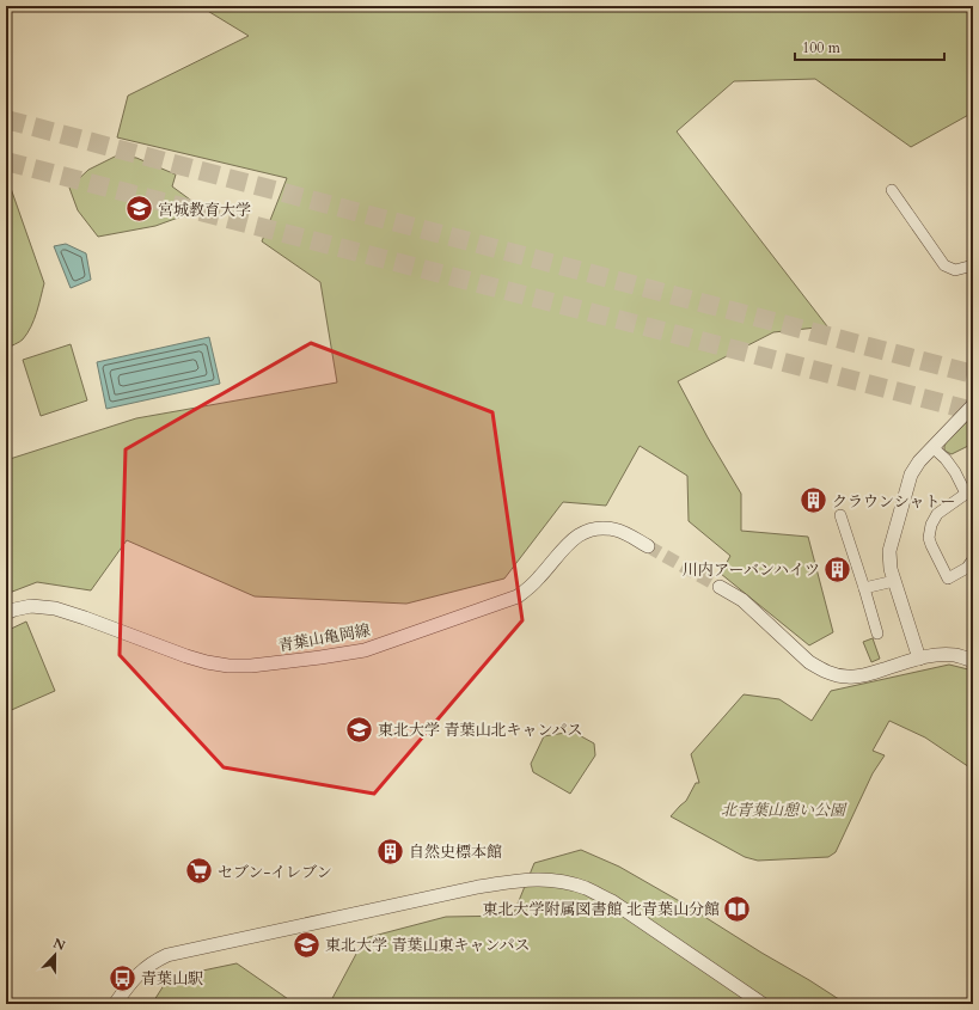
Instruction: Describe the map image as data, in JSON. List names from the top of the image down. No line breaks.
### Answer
{"streets":{"street":["青葉山亀岡線"]},"parks":["北青葉山憩い公園"],"places":{"school or university":["宮城教育大学","東北大学 青葉山北キャンパス","東北大学 青葉山東キャンパス"],"building":["クラウンシャトー","川内アーバンハイツ","自然史標本館"],"supermarket":["セブン-イレブン"],"library":["東北大学附属図書館 北青葉山分館"],"bus stop":["青葉山駅"]},"scale_bar":"100 m","north":"top"}
